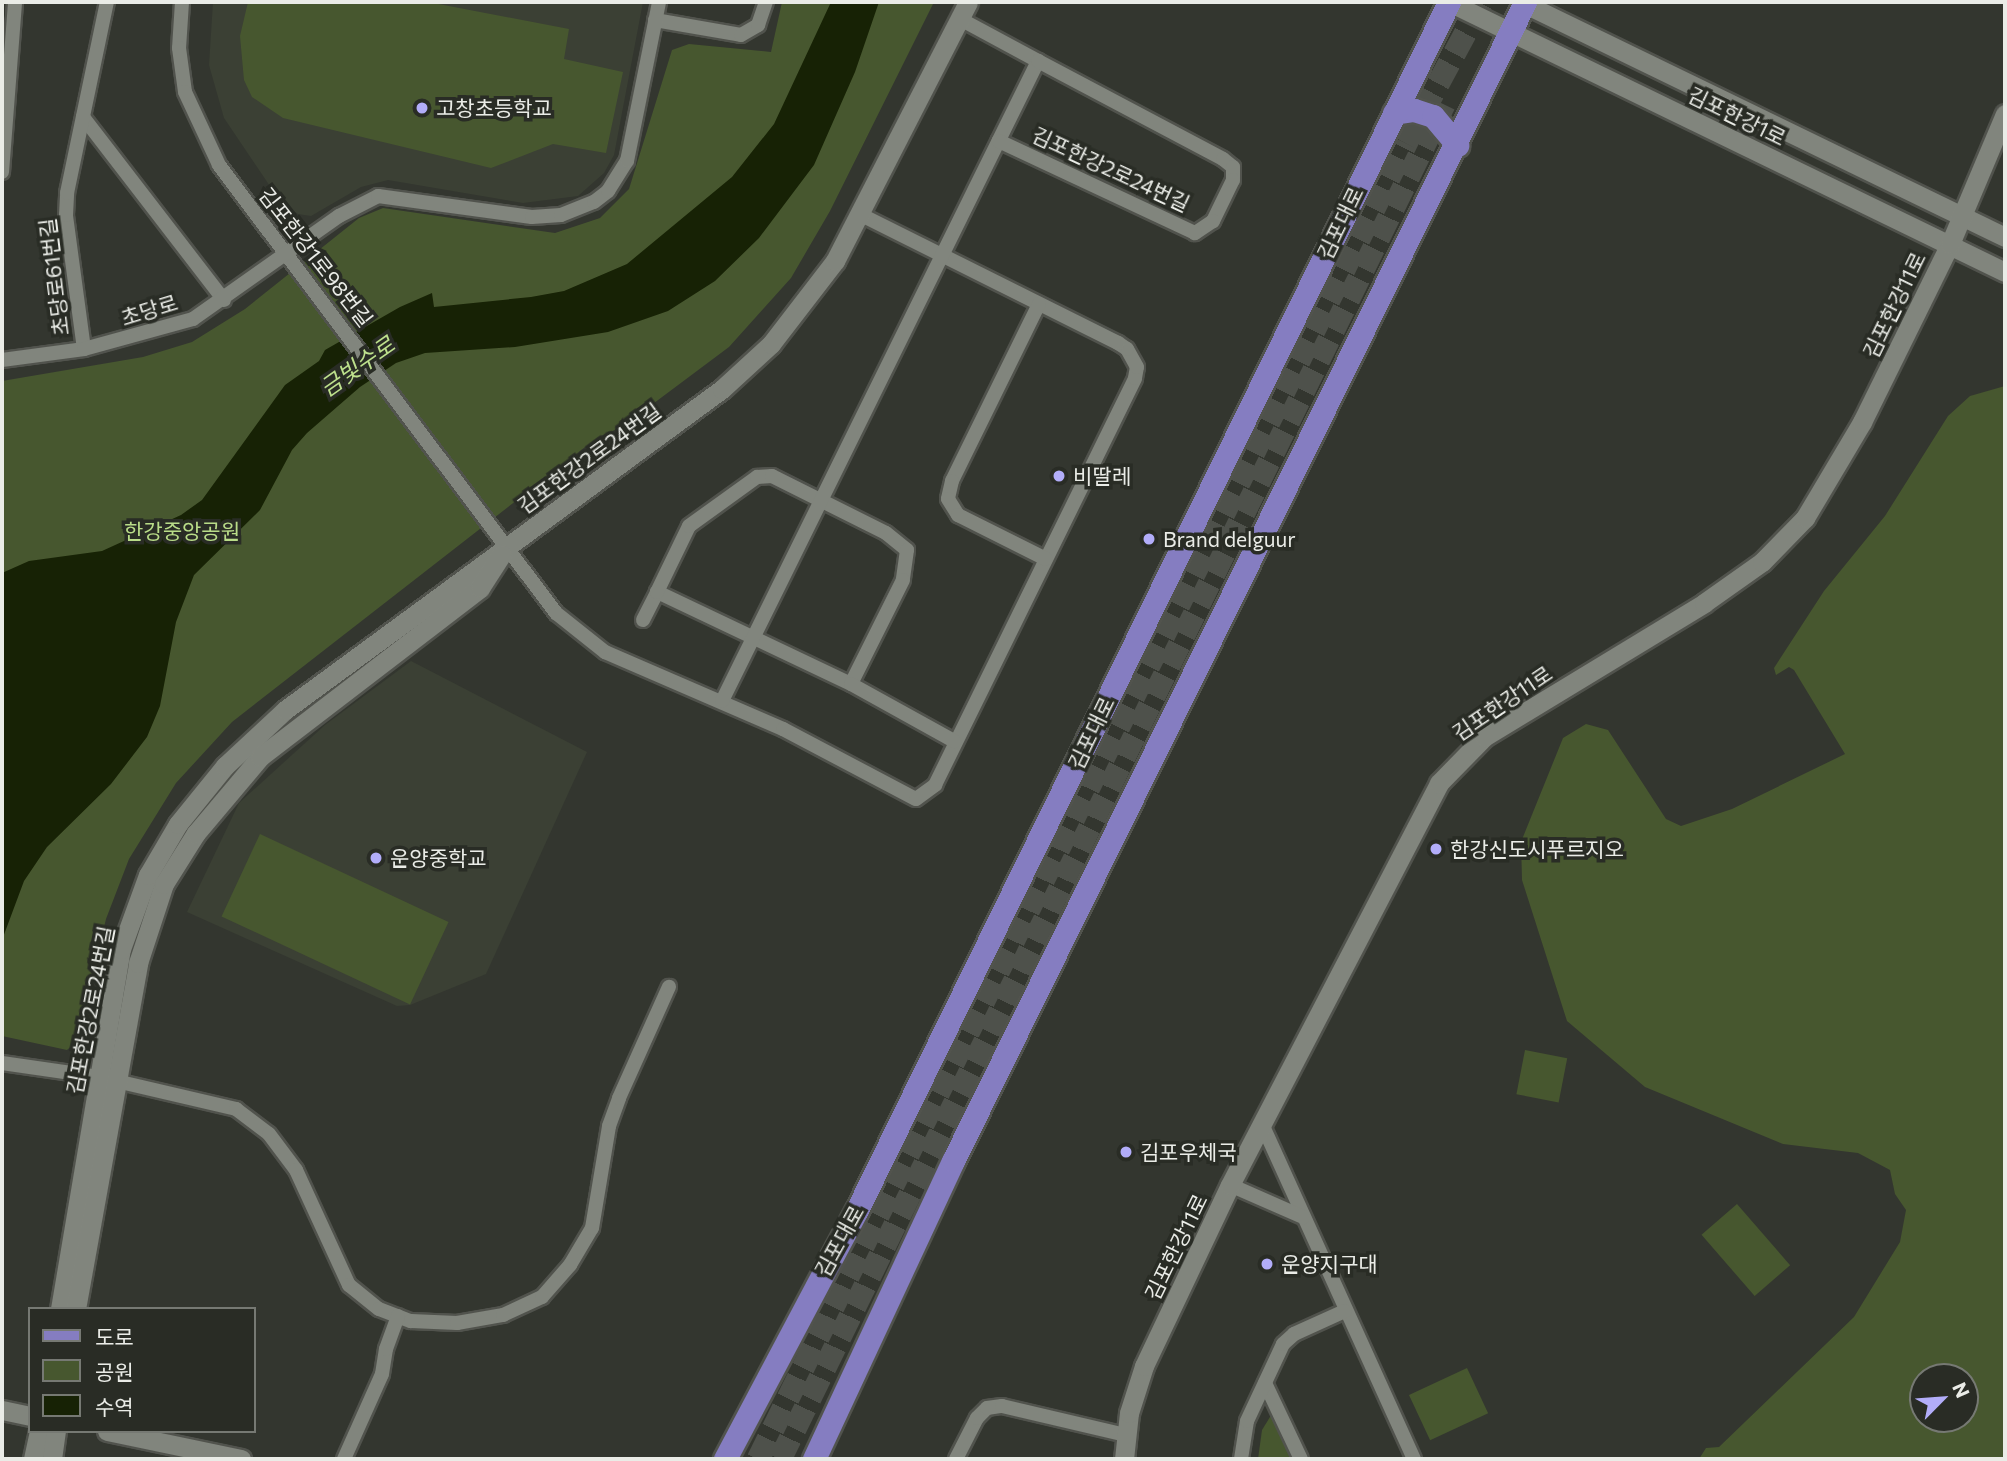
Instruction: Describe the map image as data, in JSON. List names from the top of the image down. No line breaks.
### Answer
{"streets":{"main road":["김포대로"],"street":["김포한강1로","김포한강2로24번길","김포한강1로98번길","초당로61번길","김포한강11로","초당로"]},"crossings":[["김포한강1로","김포대로"],["김포한강1로","김포한강11로"],["김포한강2로24번길","김포한강1로98번길"],["김포한강1로98번길","초당로"],["초당로61번길","초당로"]],"water":["금빛수로"],"parks":["한강중앙공원"],"places":["고창초등학교","비딸레","Brand delguur","한강신도시푸르지오","운양중학교","김포우체국","운양지구대"],"legend":["도로","공원","수역"],"north":"top right"}
